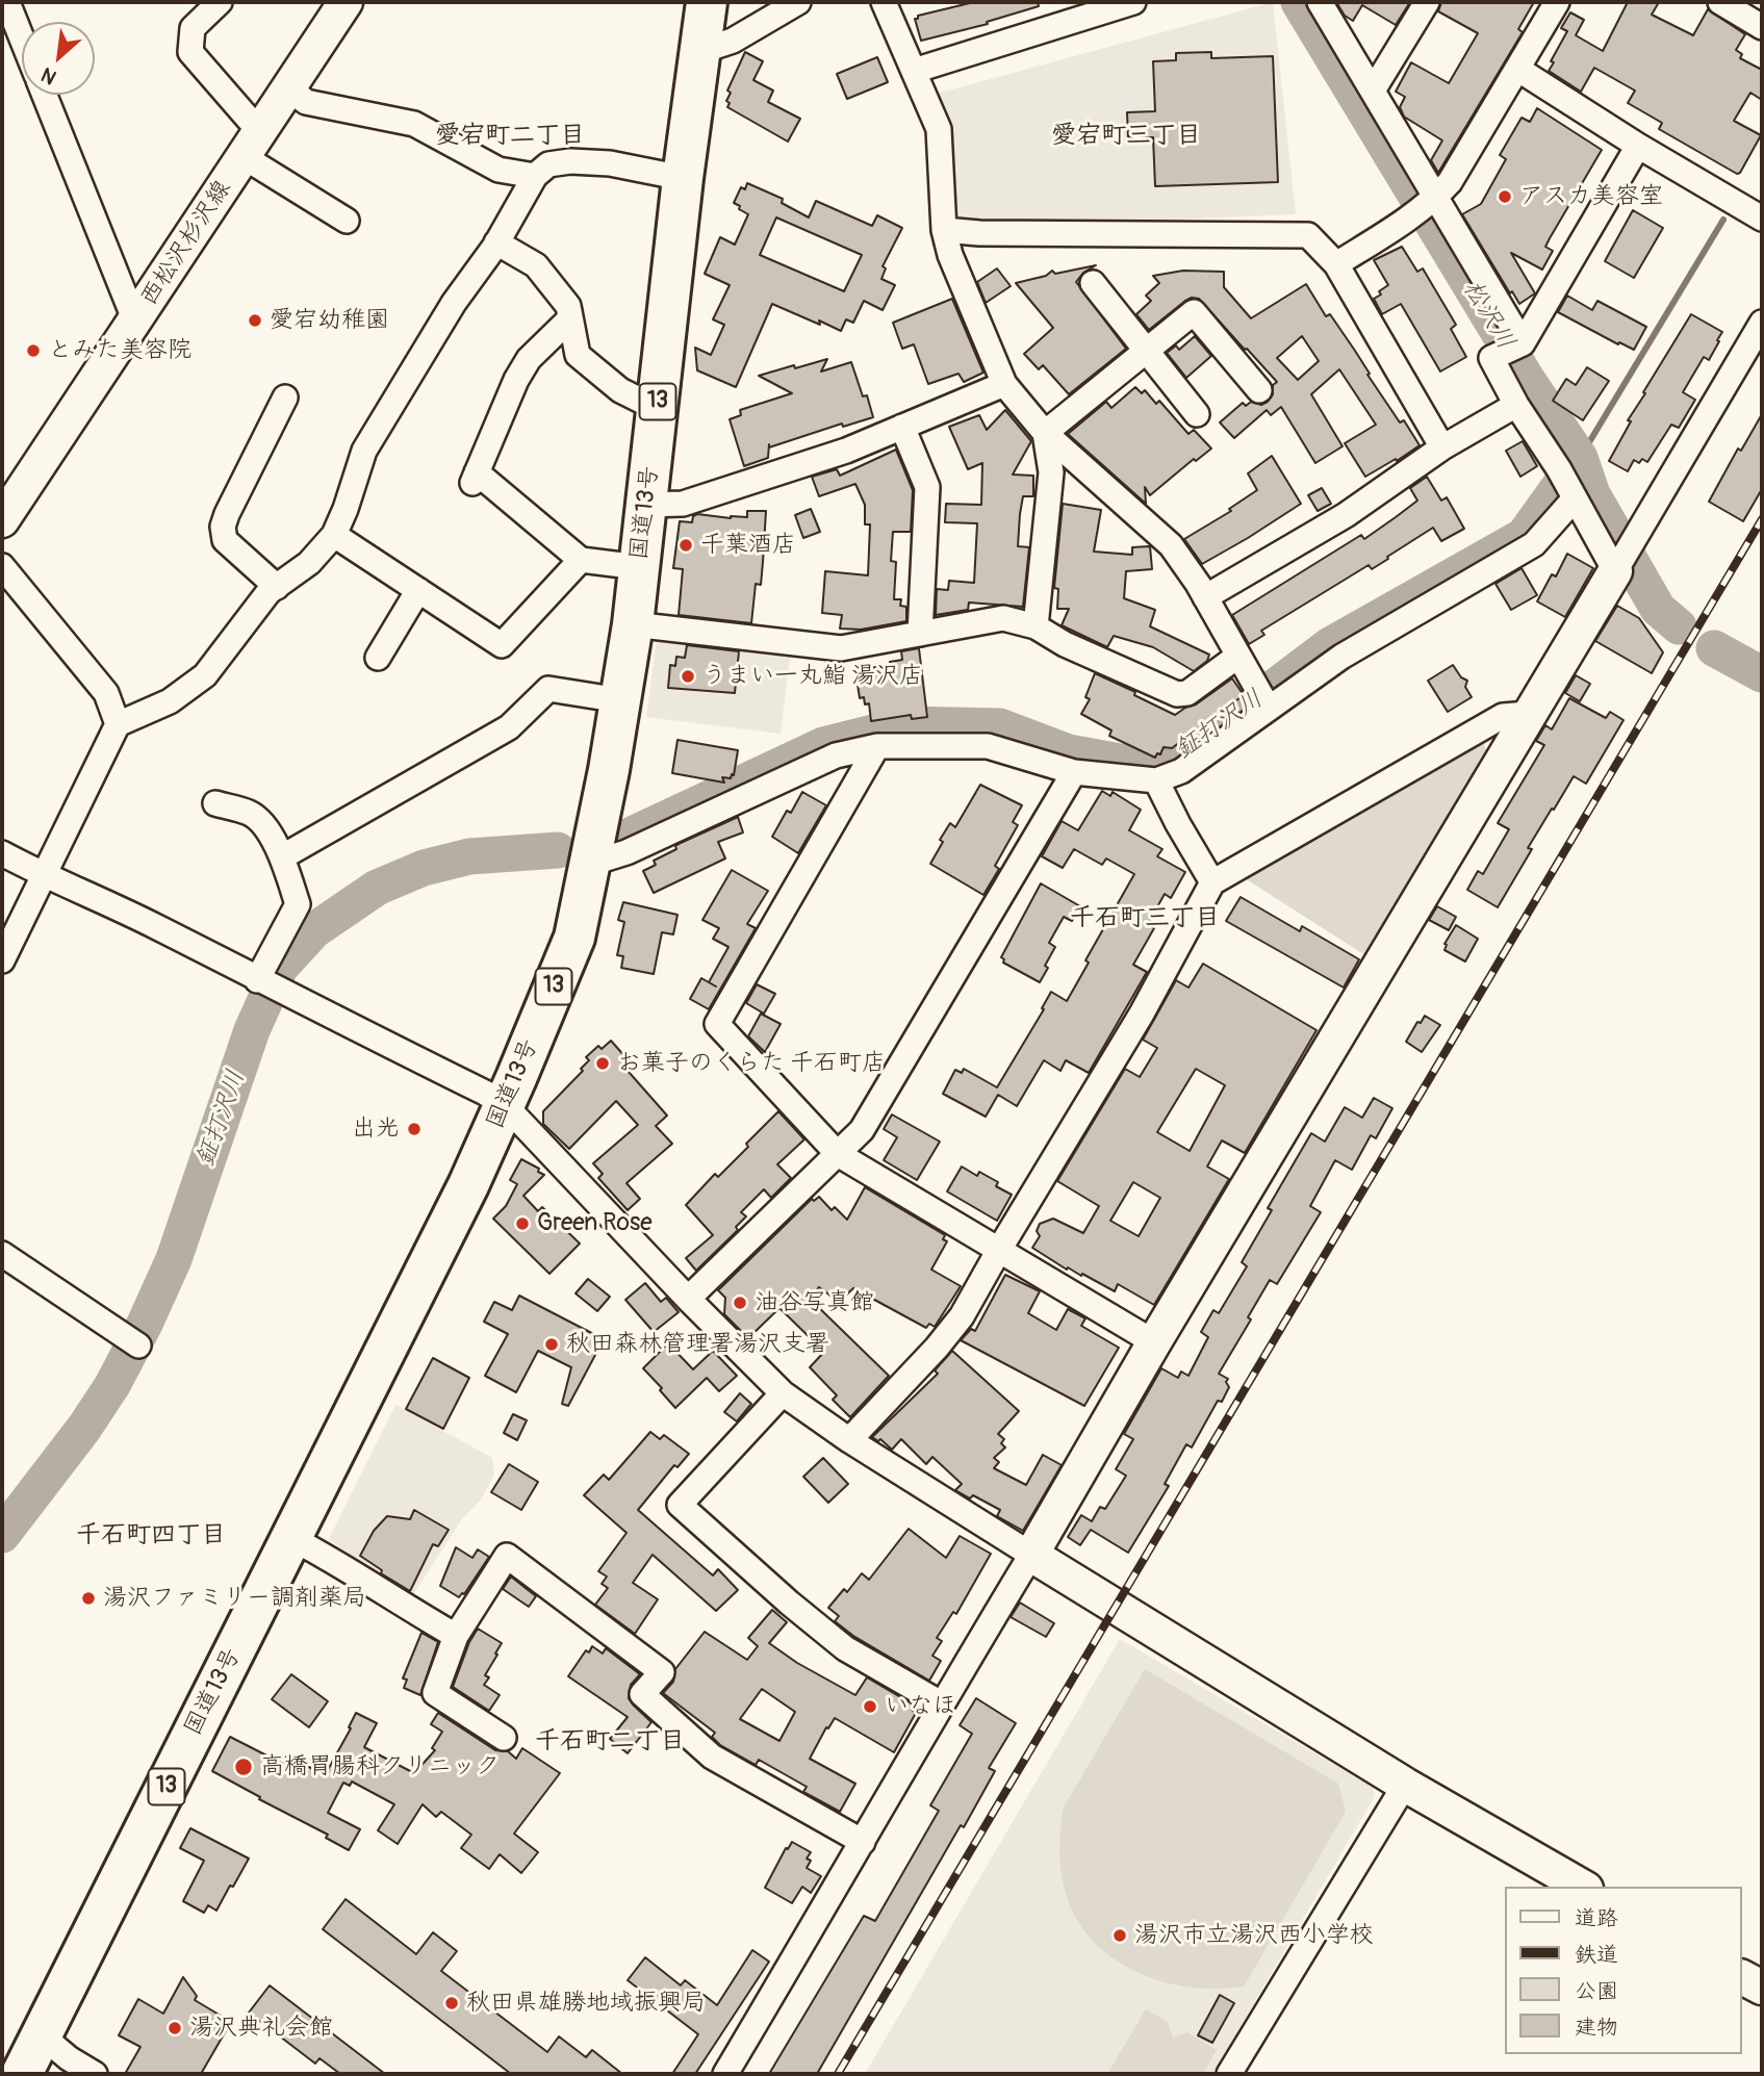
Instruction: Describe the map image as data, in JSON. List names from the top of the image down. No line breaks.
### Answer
{"streets":{"highway":["13","国道13号"],"street":["西松沢杉沢線"]},"districts":["愛宕町二丁目","愛宕町三丁目","千石町三丁目","千石町四丁目","千石町二丁目"],"water":["松沢川","鉦打沢川"],"places":["アスカ美容室","愛宕幼稚園","とみた美容院","千葉酒店","うまい一丸鮨 湯沢店","お菓子のくらた 千石町店","出光","Green Rose","油谷写真館","秋田森林管理署湯沢支署","湯沢ファミリー調剤薬局","いなほ","高橋胃腸科クリニック","湯沢市立湯沢西小学校","秋田県雄勝地域振興局","湯沢典礼会館"],"legend":["道路","鉄道","公園","建物"],"north":"bottom left"}
